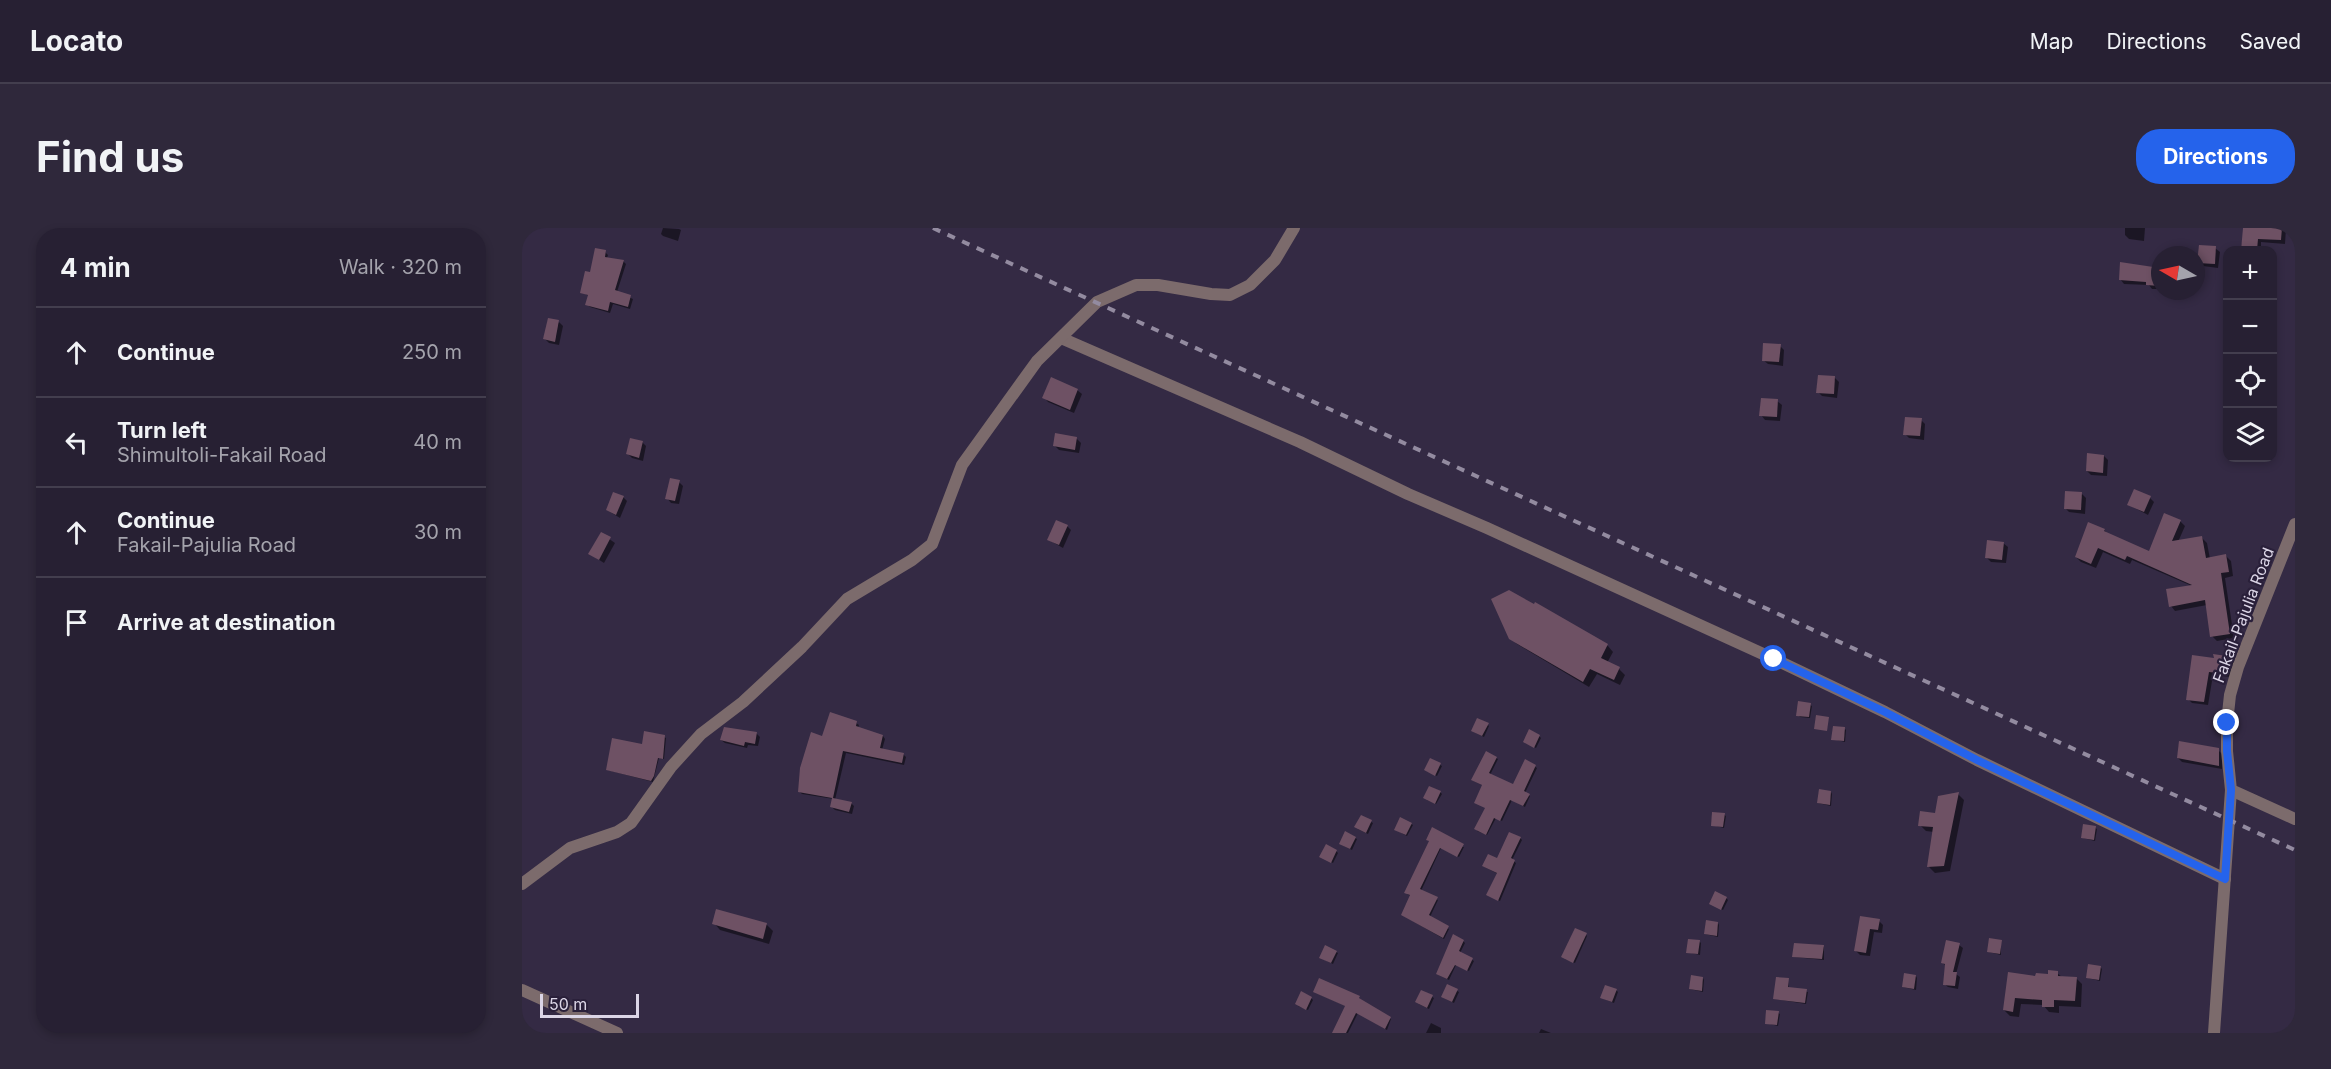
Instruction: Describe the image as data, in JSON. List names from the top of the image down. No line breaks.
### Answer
{"streets":{"street":["Fakail-Pajulia Road"]},"scale_bar":"50 m","north":"left","page":{"header":"Locato","nav":["Map","Directions","Saved"],"buttons":"Directions","title":"Find us","heading":["4 min","Walk · 320 m"],"map_buttons":["+","−"],"list":[["Continue","250 m"],["Turn left","Shimultoli-Fakail Road","40 m"],["Continue","Fakail-Pajulia Road","30 m"],"Arrive at destination"],"scale":"50 m"}}
